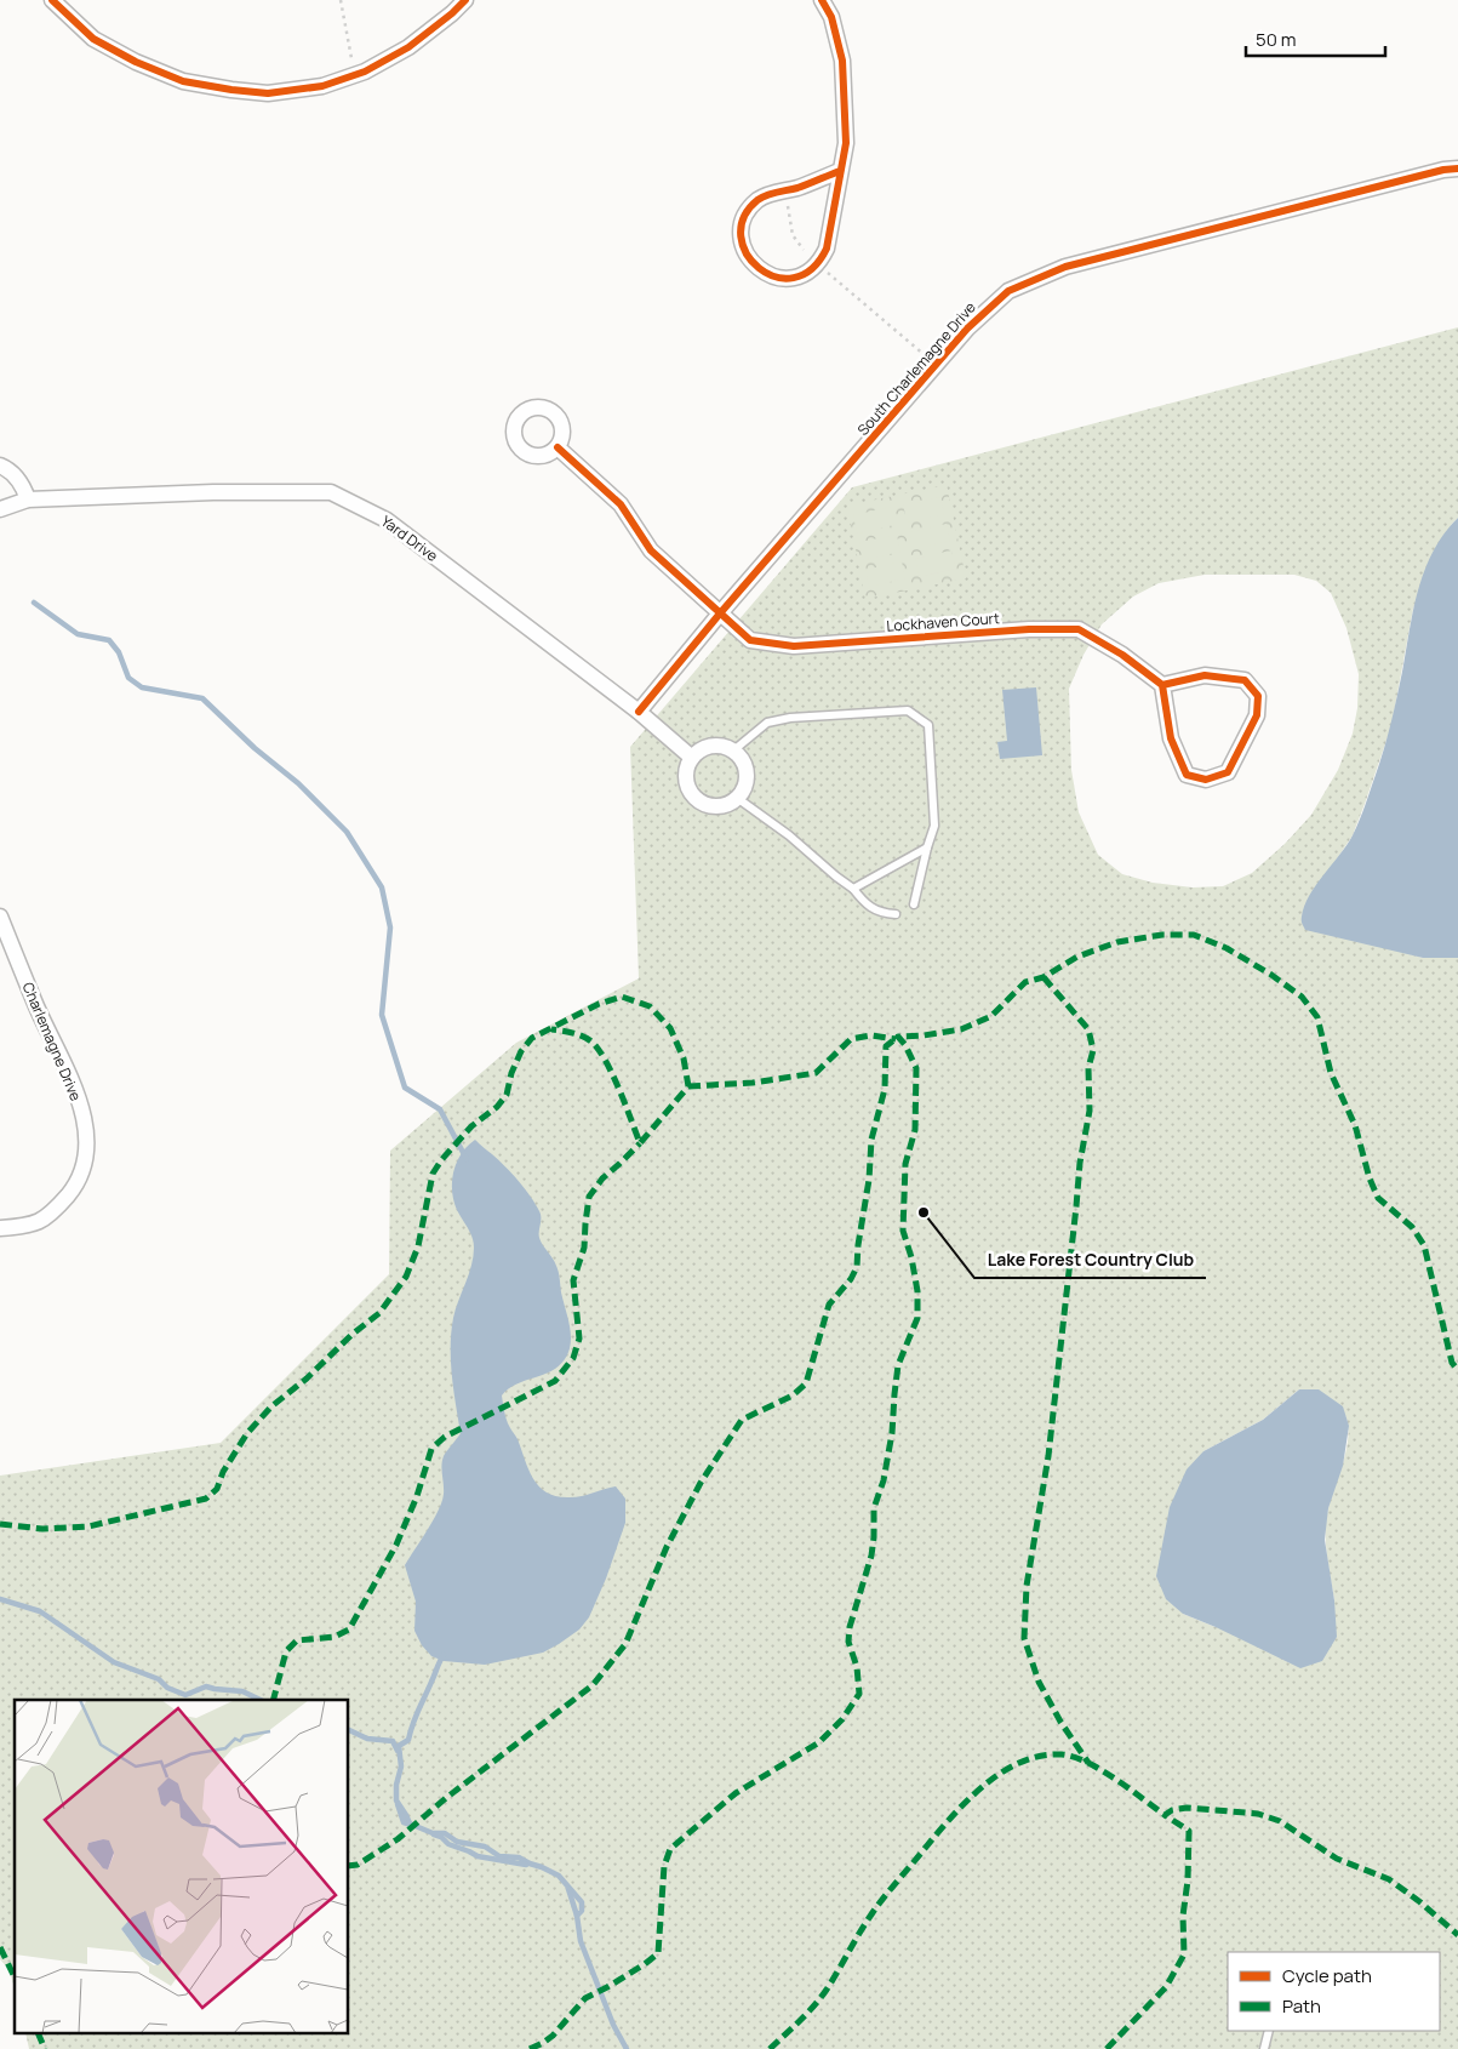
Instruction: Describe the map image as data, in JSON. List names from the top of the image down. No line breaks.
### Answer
{"streets":{"street":["South Charlemagne Drive","Yard Drive","Lockhaven Court","Charlemagne Drive"]},"crossings":[["South Charlemagne Drive","Yard Drive"],["South Charlemagne Drive","Lockhaven Court"]],"places":["Lake Forest Country Club"],"legend":["Cycle path","Path"],"scale_bar":"50 m"}
